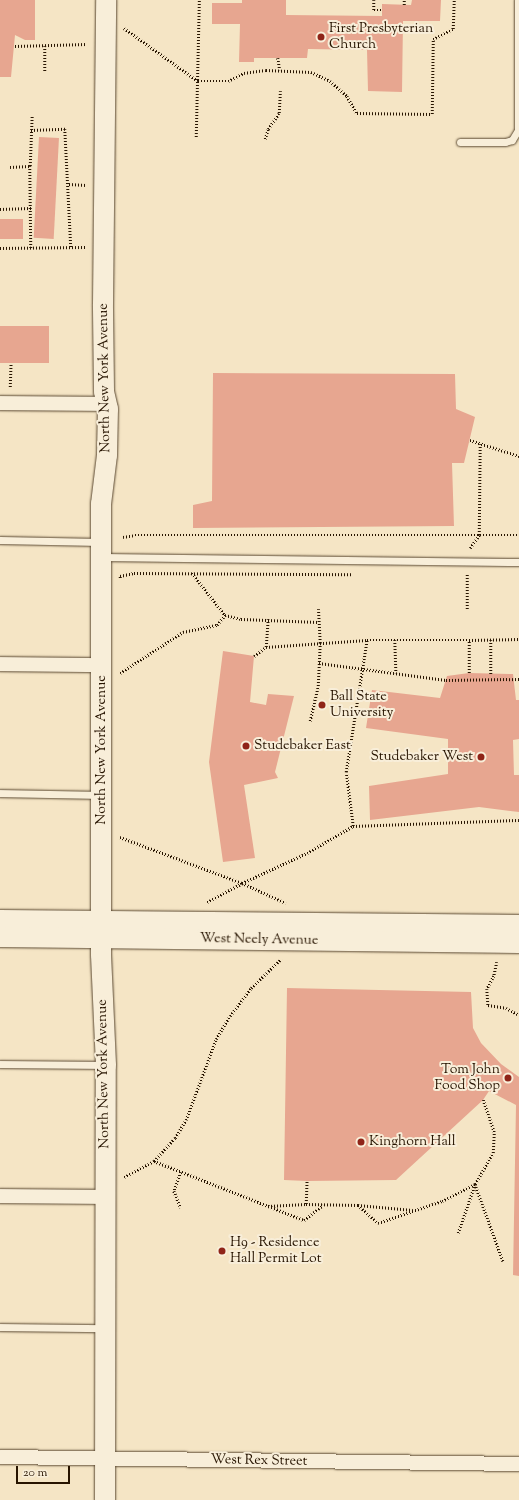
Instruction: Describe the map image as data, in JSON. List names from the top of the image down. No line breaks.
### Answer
{"streets":{"street":["North New York Avenue","West Neely Avenue","West Rex Street"]},"crossings":[["North New York Avenue","West Neely Avenue"],["North New York Avenue","West Rex Street"]],"places":["First Presbyterian Church","Ball State University","Studebaker East","Studebaker West","Tom John Food Shop","Kinghorn Hall","H9 - Residence Hall Permit Lot"],"scale_bar":"20 m"}
